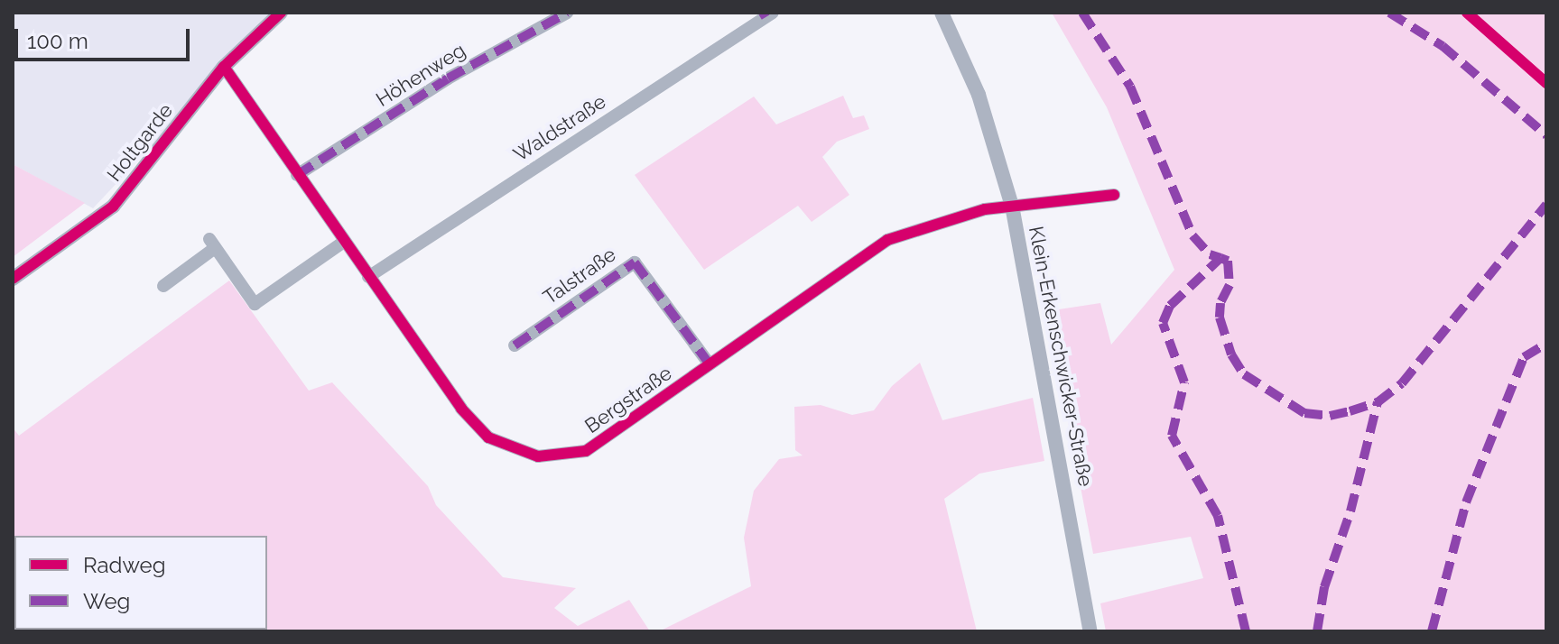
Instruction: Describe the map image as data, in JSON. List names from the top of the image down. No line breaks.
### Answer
{"streets":{"street":["Höhenweg","Waldstraße","Holtgarde","Talstraße","Klein-Erkenschwicker-Straße","Bergstraße"]},"crossings":[["Höhenweg","Bergstraße"],["Waldstraße","Bergstraße"],["Holtgarde","Bergstraße"],["Talstraße","Bergstraße"],["Klein-Erkenschwicker-Straße","Bergstraße"]],"legend":["Radweg","Weg"],"scale_bar":"100 m"}
